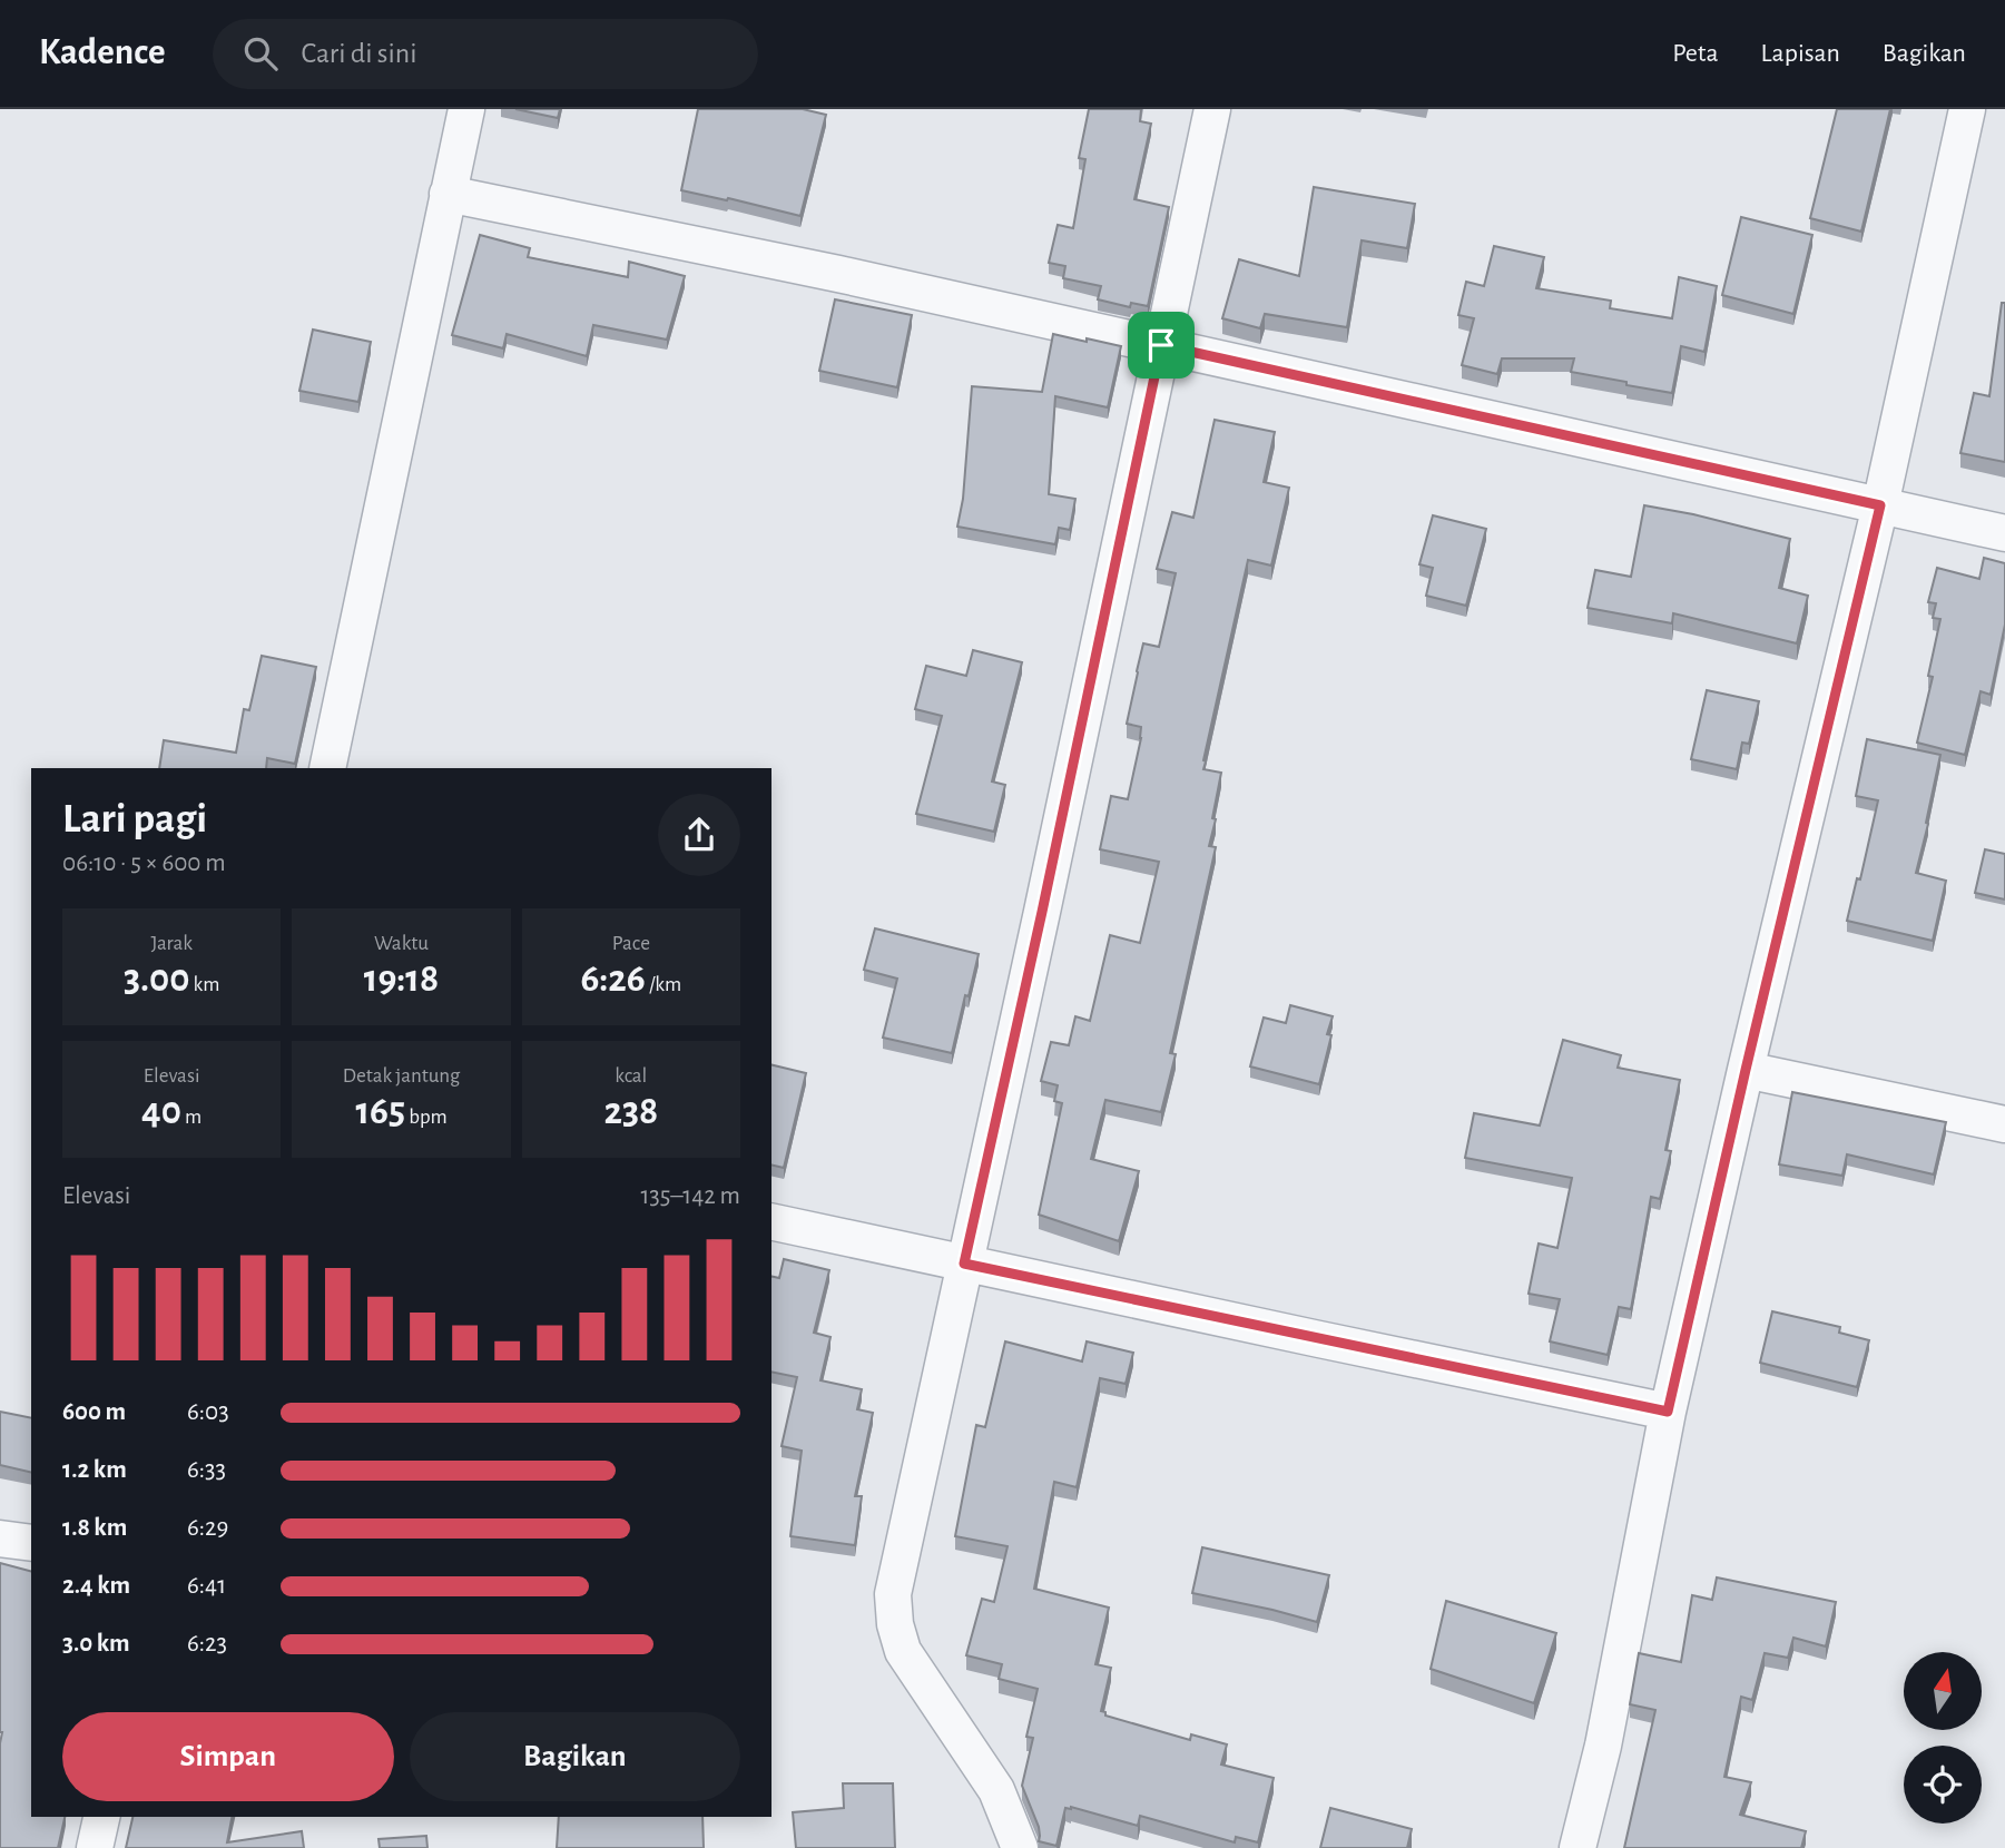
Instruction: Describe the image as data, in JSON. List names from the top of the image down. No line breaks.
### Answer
{"north":"top","page":{"header":"Kadence","search":"Cari di sini","nav":["Peta","Lapisan","Bagikan"],"heading":["Lari pagi","06:10 · 5 × 600 m"],"stats":[["Jarak","3.00 km"],["Waktu","19:18"],["Pace","6:26 /km"],["Elevasi","40 m"],["Detak jantung","165 bpm"],["kcal","238"]],"chart":["Elevasi","135–142 m"],"list":[{"name":"600 m","note":"6:03"},{"name":"1.2 km","note":"6:33"},{"name":"1.8 km","note":"6:29"},{"name":"2.4 km","note":"6:41"},{"name":"3.0 km","note":"6:23"}],"buttons":["Simpan","Bagikan"]}}
